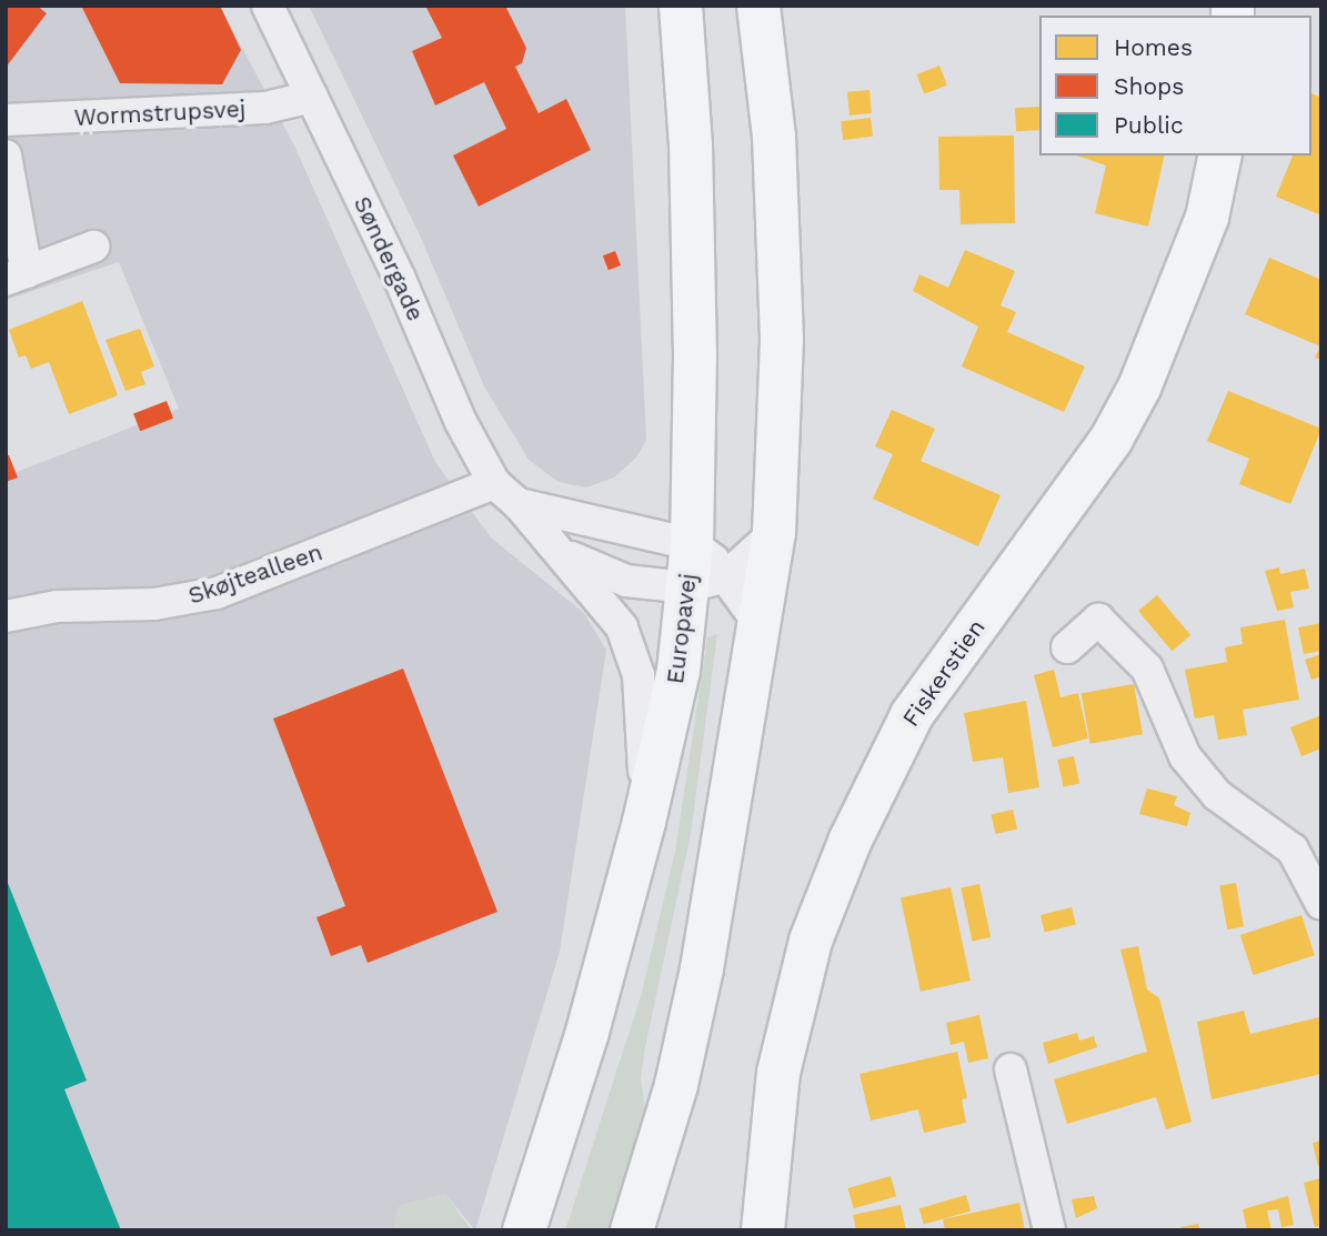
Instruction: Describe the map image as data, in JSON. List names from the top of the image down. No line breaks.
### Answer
{"streets":{"main road":["Europavej","Fiskerstien"],"street":["Wormstrupsvej","Søndergade","Skøjtealleen"]},"crossings":[["Wormstrupsvej","Søndergade"],["Søndergade","Skøjtealleen"],["Søndergade","Europavej"]],"legend":["Homes","Shops","Public"]}
